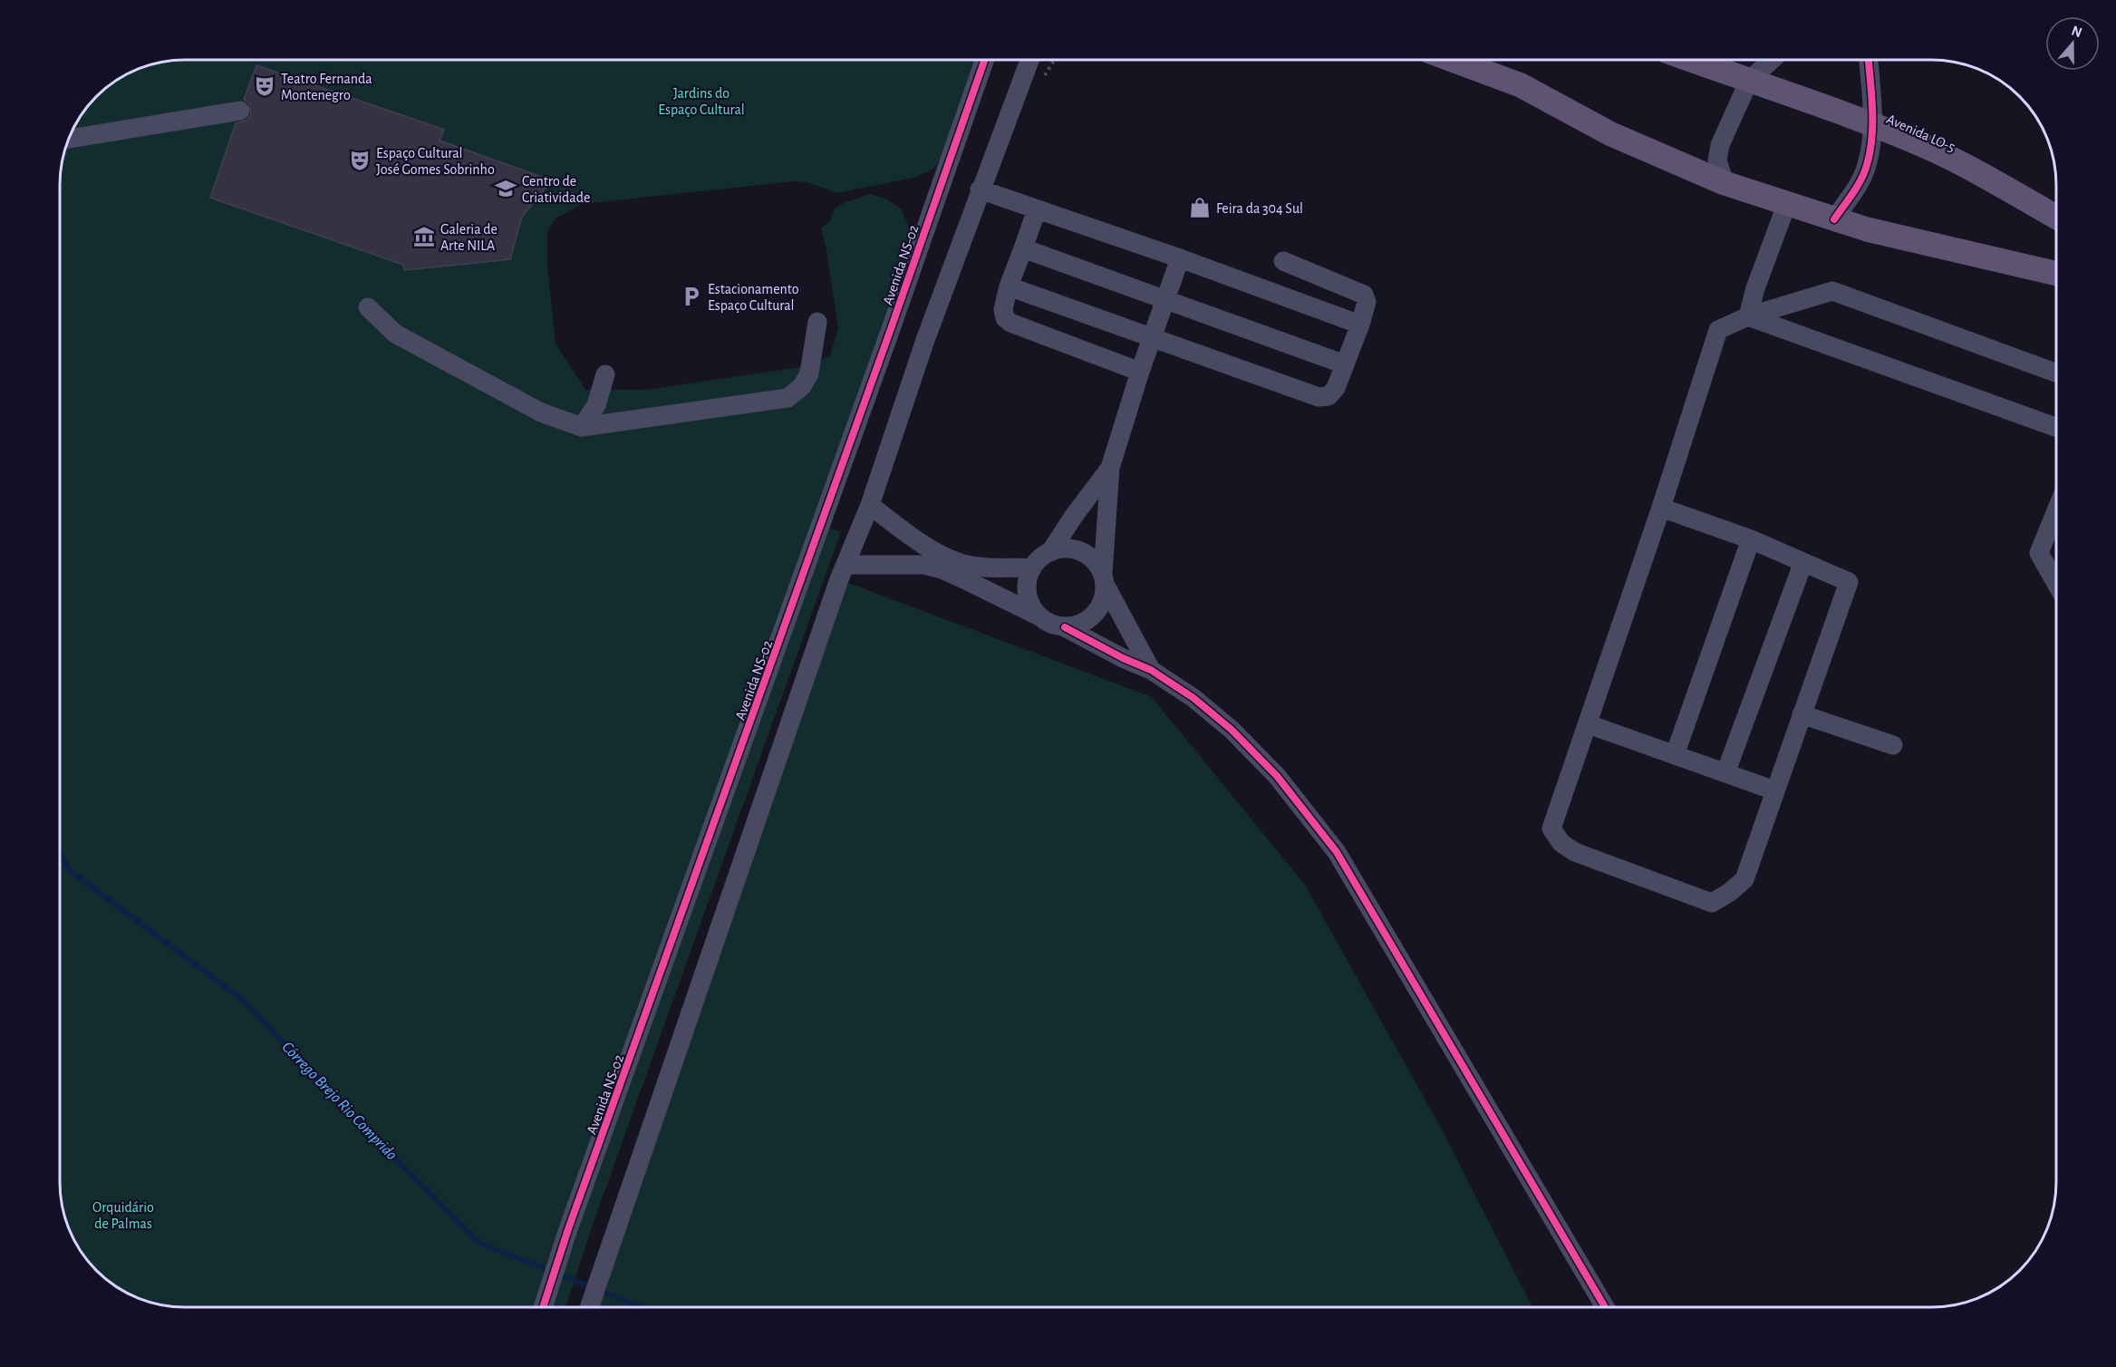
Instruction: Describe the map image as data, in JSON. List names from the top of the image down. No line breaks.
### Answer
{"streets":{"main road":["Avenida LO-5"],"street":["Avenida NS-02"]},"water":["Córrego Brejo Rio Comprido"],"parks":["Jardins do Espaço Cultural","Orquidário de Palmas"],"places":{"theatre":["Teatro Fernanda Montenegro","Espaço Cultural José Gomes Sobrinho"],"school or university":["Centro de Criatividade"],"shop":["Feira da 304 Sul"],"museum":["Galeria de Arte NILA"],"parking":["Estacionamento Espaço Cultural"]},"north":"top"}
